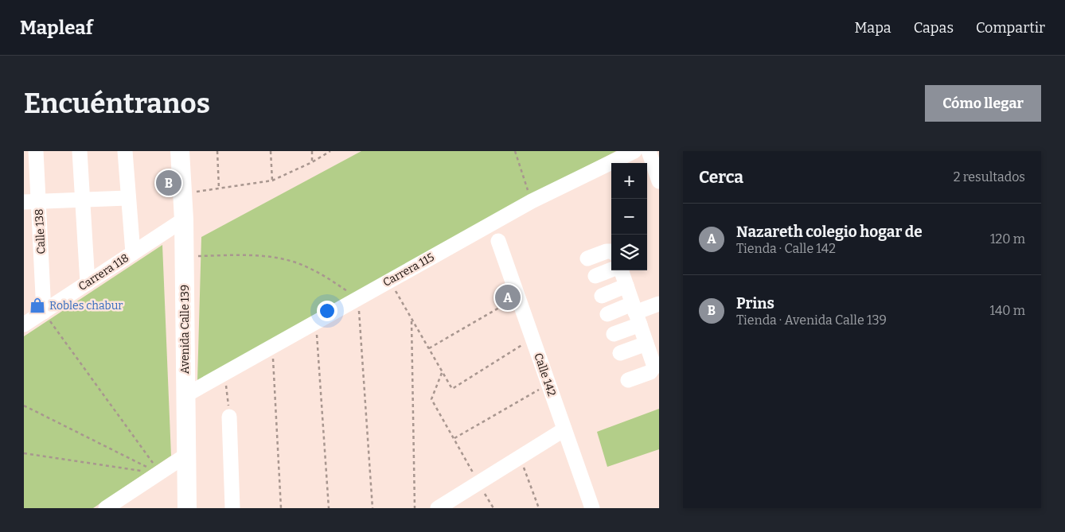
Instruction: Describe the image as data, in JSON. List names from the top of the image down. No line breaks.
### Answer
{"streets":{"main road":["Avenida Calle 139"],"street":["Calle 138","Carrera 115","Carrera 118","Calle 142"]},"crossings":[["Calle 138","Carrera 118"],["Carrera 115","Avenida Calle 139"],["Carrera 118","Avenida Calle 139"]],"places":{"shop":["Robles chabur"]},"page":{"header":"Mapleaf","nav":["Mapa","Capas","Compartir"],"buttons":"Cómo llegar","title":"Encuéntranos","heading":["Cerca","2 resultados"],"map_buttons":["+","−"],"pins":["B","A"],"list":[{"mark":"A","name":"Nazareth colegio hogar de","note":"Tienda · Calle 142","value":"120 m"},{"mark":"B","name":"Prins","note":"Tienda · Avenida Calle 139","value":"140 m"}]}}
